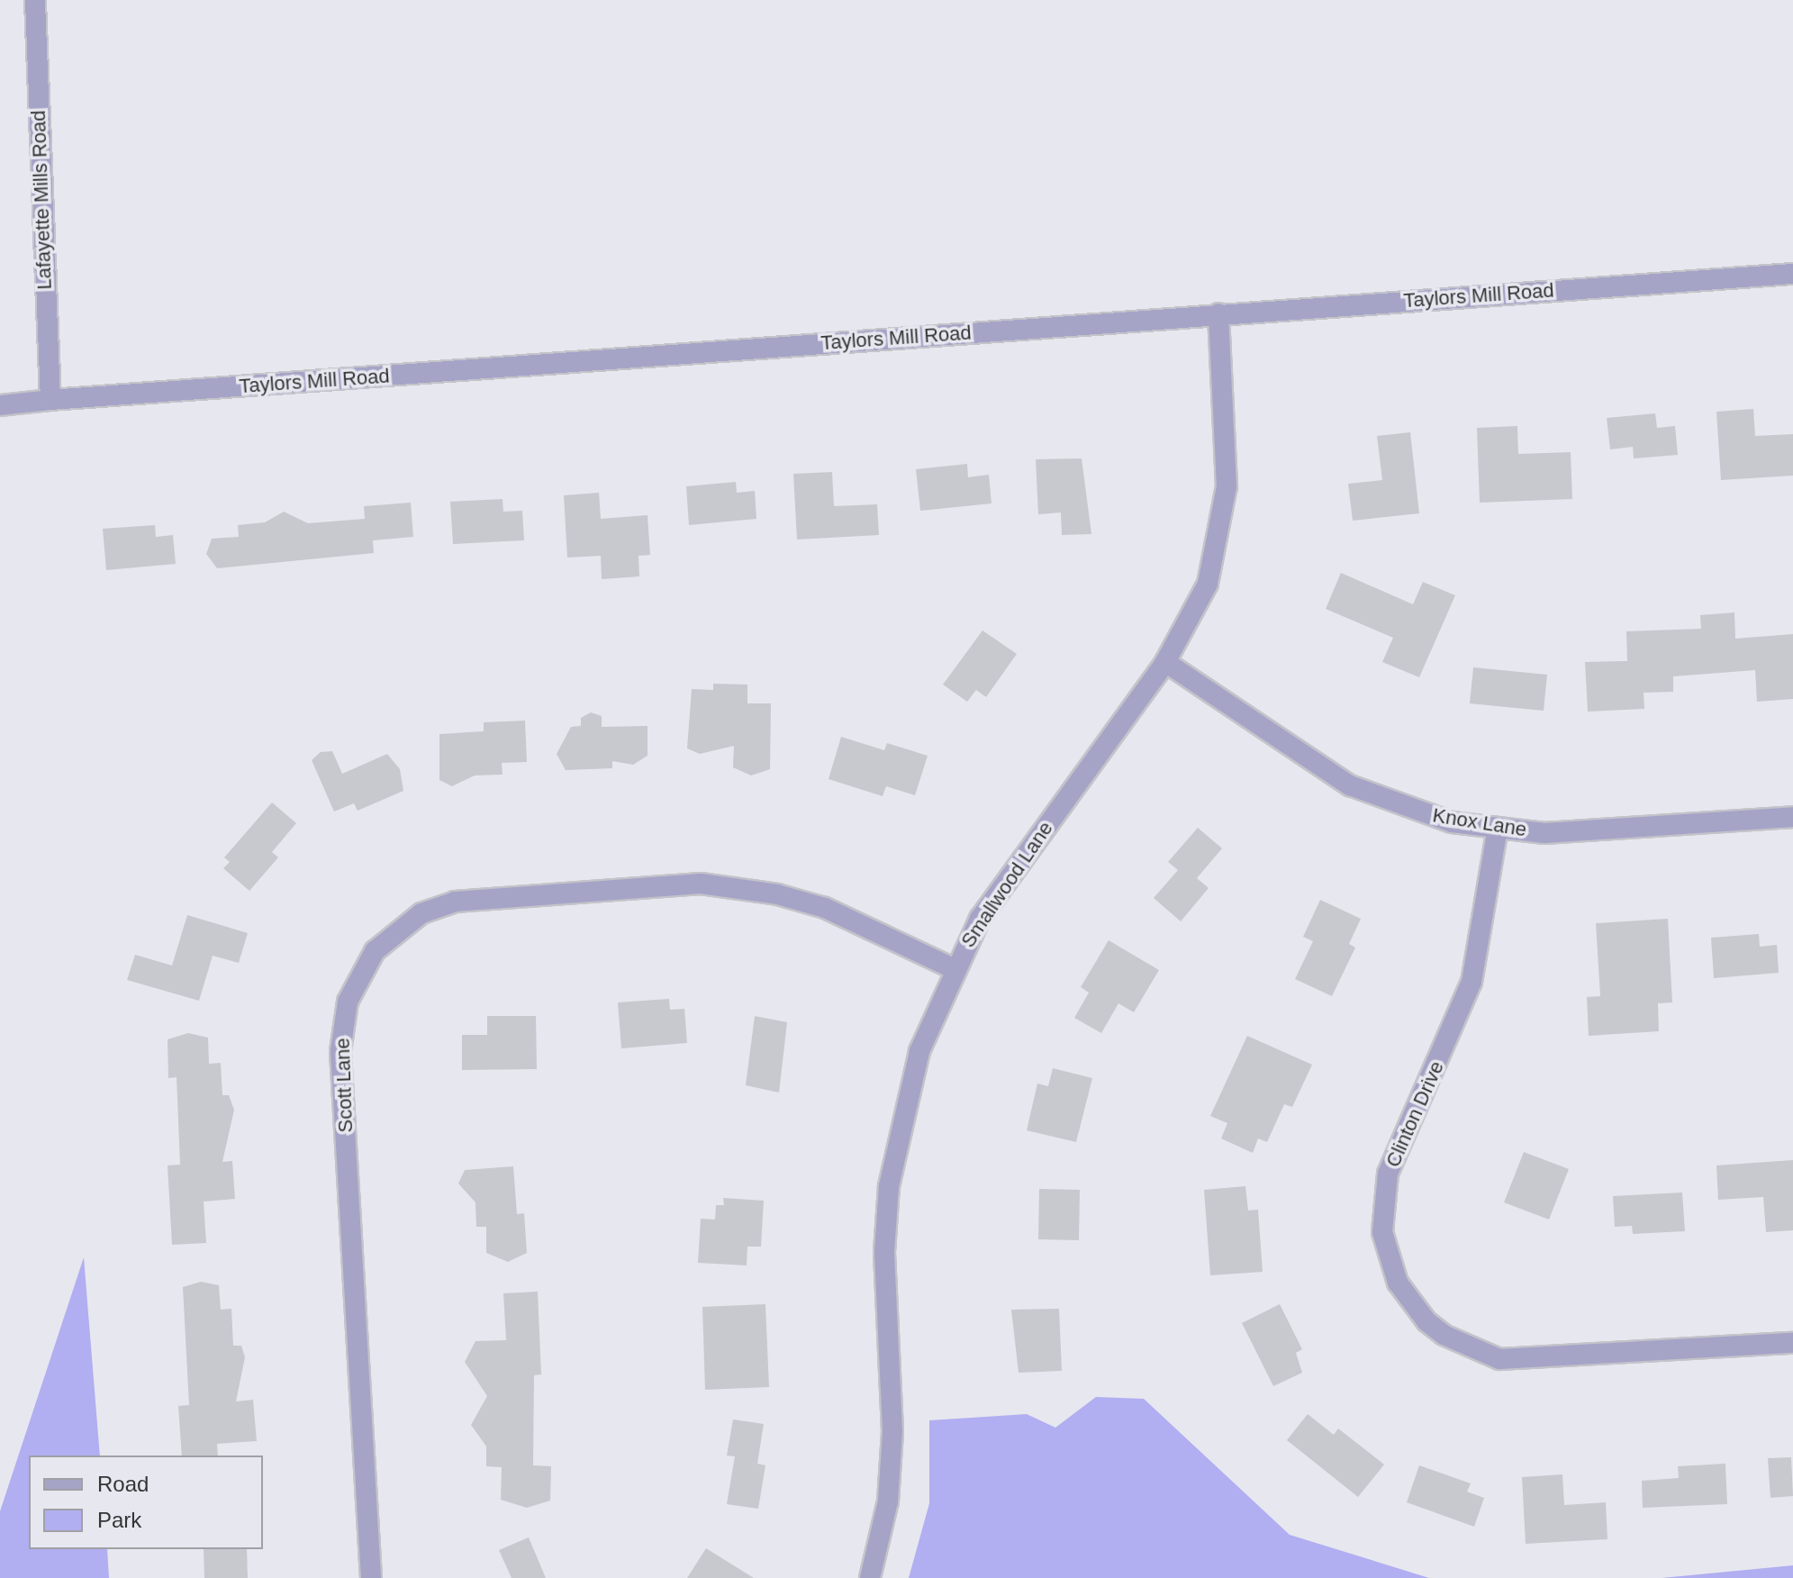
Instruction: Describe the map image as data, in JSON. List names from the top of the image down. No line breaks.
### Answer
{"streets":{"street":["Lafayette Mills Road","Taylors Mill Road","Knox Lane","Smallwood Lane","Scott Lane","Clinton Drive"]},"crossings":[["Lafayette Mills Road","Taylors Mill Road"],["Taylors Mill Road","Smallwood Lane"],["Knox Lane","Smallwood Lane"],["Knox Lane","Clinton Drive"],["Smallwood Lane","Scott Lane"]],"legend":["Road","Park"]}
